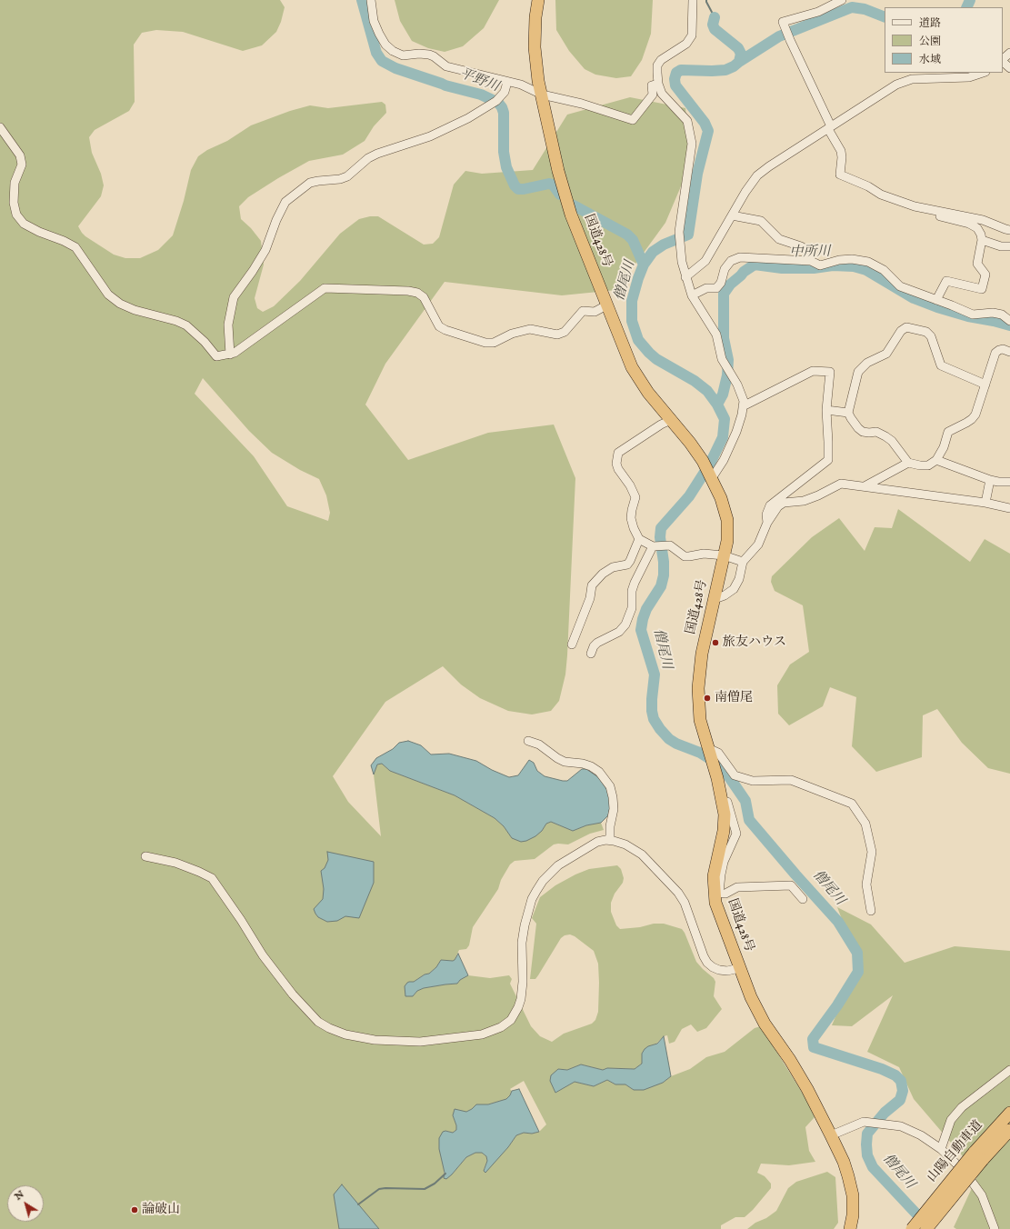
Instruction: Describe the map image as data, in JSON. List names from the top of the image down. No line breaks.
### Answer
{"streets":{"highway":["国道428号","山陽自動車道"]},"water":["平野川","中所川","僧尾川"],"places":["旅友ハウス","南僧尾","論破山"],"legend":["道路","公園","水域"],"north":"top left"}
